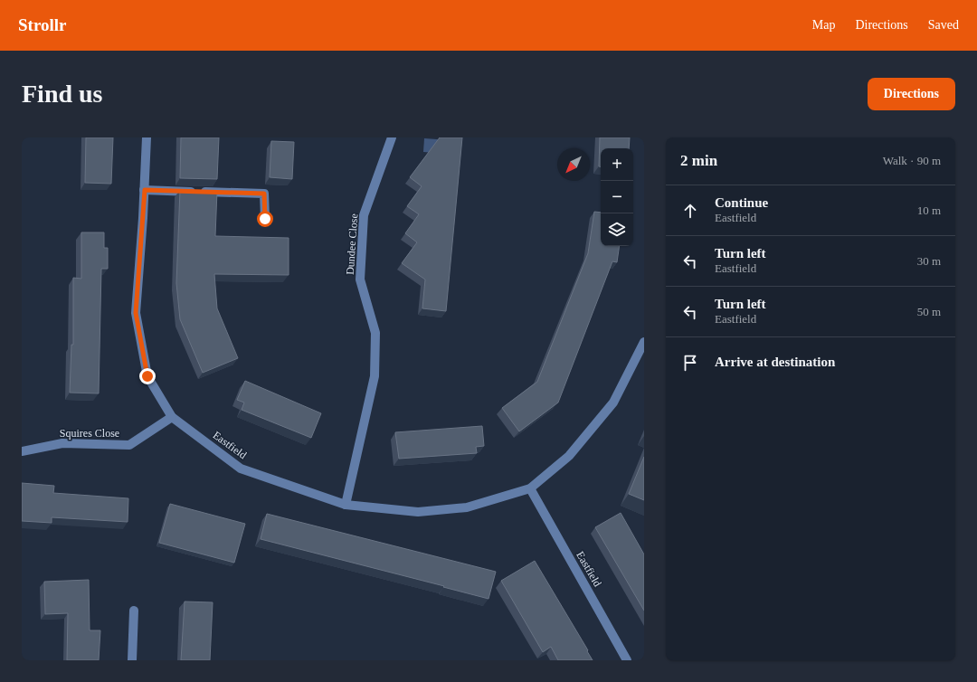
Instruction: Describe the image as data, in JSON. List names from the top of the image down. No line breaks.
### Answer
{"streets":{"street":["Dundee Close","Squires Close","Eastfield"]},"crossings":[["Dundee Close","Eastfield"],["Squires Close","Eastfield"]],"north":"bottom left","page":{"header":"Strollr","nav":["Map","Directions","Saved"],"buttons":"Directions","title":"Find us","heading":["2 min","Walk · 90 m"],"map_buttons":["+","−"],"list":[["Continue","Eastfield","10 m"],["Turn left","Eastfield","30 m"],["Turn left","Eastfield","50 m"],"Arrive at destination"]}}
